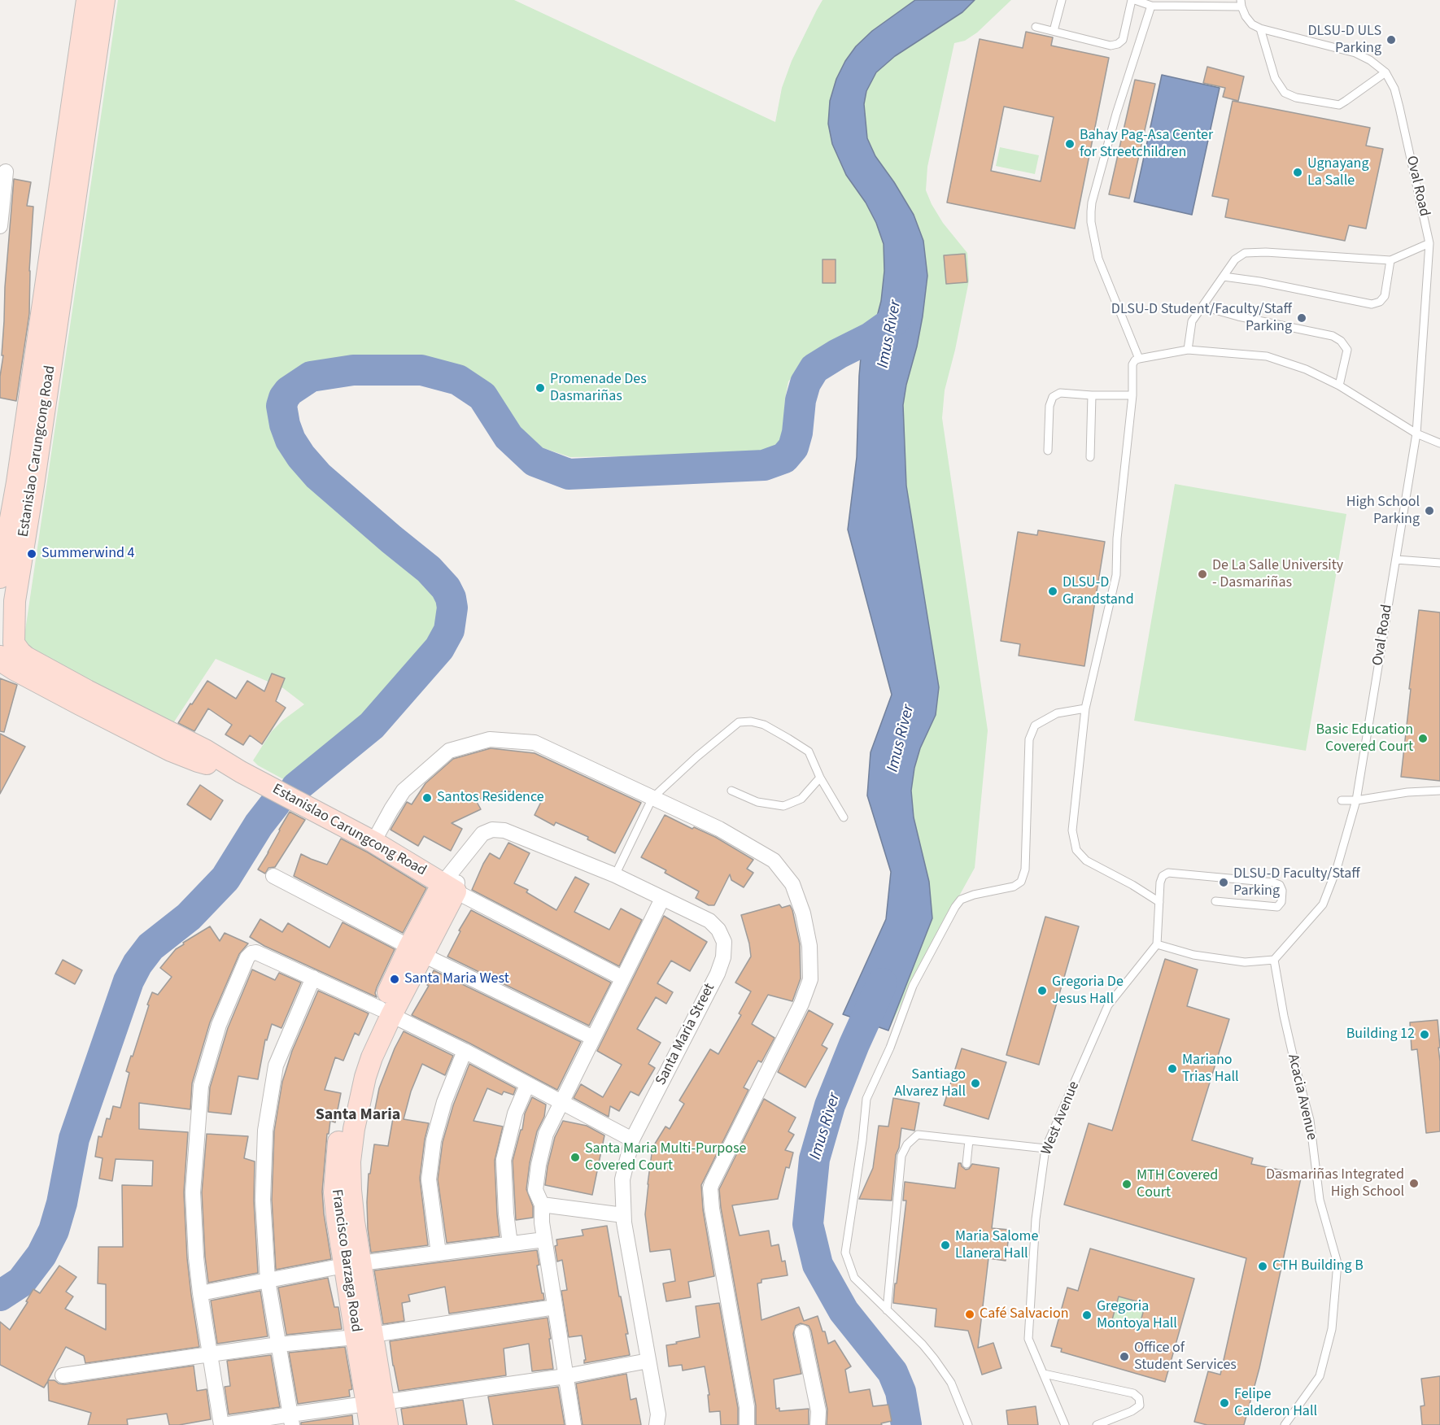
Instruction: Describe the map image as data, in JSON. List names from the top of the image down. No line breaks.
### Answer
{"streets":{"street":["Estanislao Carungcong Road","Santa Maria Street","Francisco Barzaga Road"],"lane":["Oval Road","Acacia Avenue","West Avenue"]},"crossings":[["Oval Road","Acacia Avenue"],["Estanislao Carungcong Road","Santa Maria Street"],["Estanislao Carungcong Road","Francisco Barzaga Road"],["Santa Maria Street","Francisco Barzaga Road"]],"districts":["Santa Maria"],"water":["Imus River"],"places":["DLSU-D ULS Parking","Bahay Pag-Asa Center for Streetchildren","Ugnayang La Salle","DLSU-D Student/Faculty/Staff Parking","Promenade Des Dasmariñas","High School Parking","Summerwind 4","De La Salle University - Dasmariñas","DLSU-D Grandstand","Basic Education Covered Court","Santos Residence","DLSU-D Faculty/Staff Parking","Santa Maria West","Gregoria De Jesus Hall","Building 12","Mariano Trias Hall","Santiago Alvarez Hall","Santa Maria Multi-Purpose Covered Court","Dasmariñas Integrated High School","MTH Covered Court","Maria Salome Llanera Hall","CTH Building B","Café Salvacion","Gregoria Montoya Hall","Office of Student Services","Felipe Calderon Hall"]}
